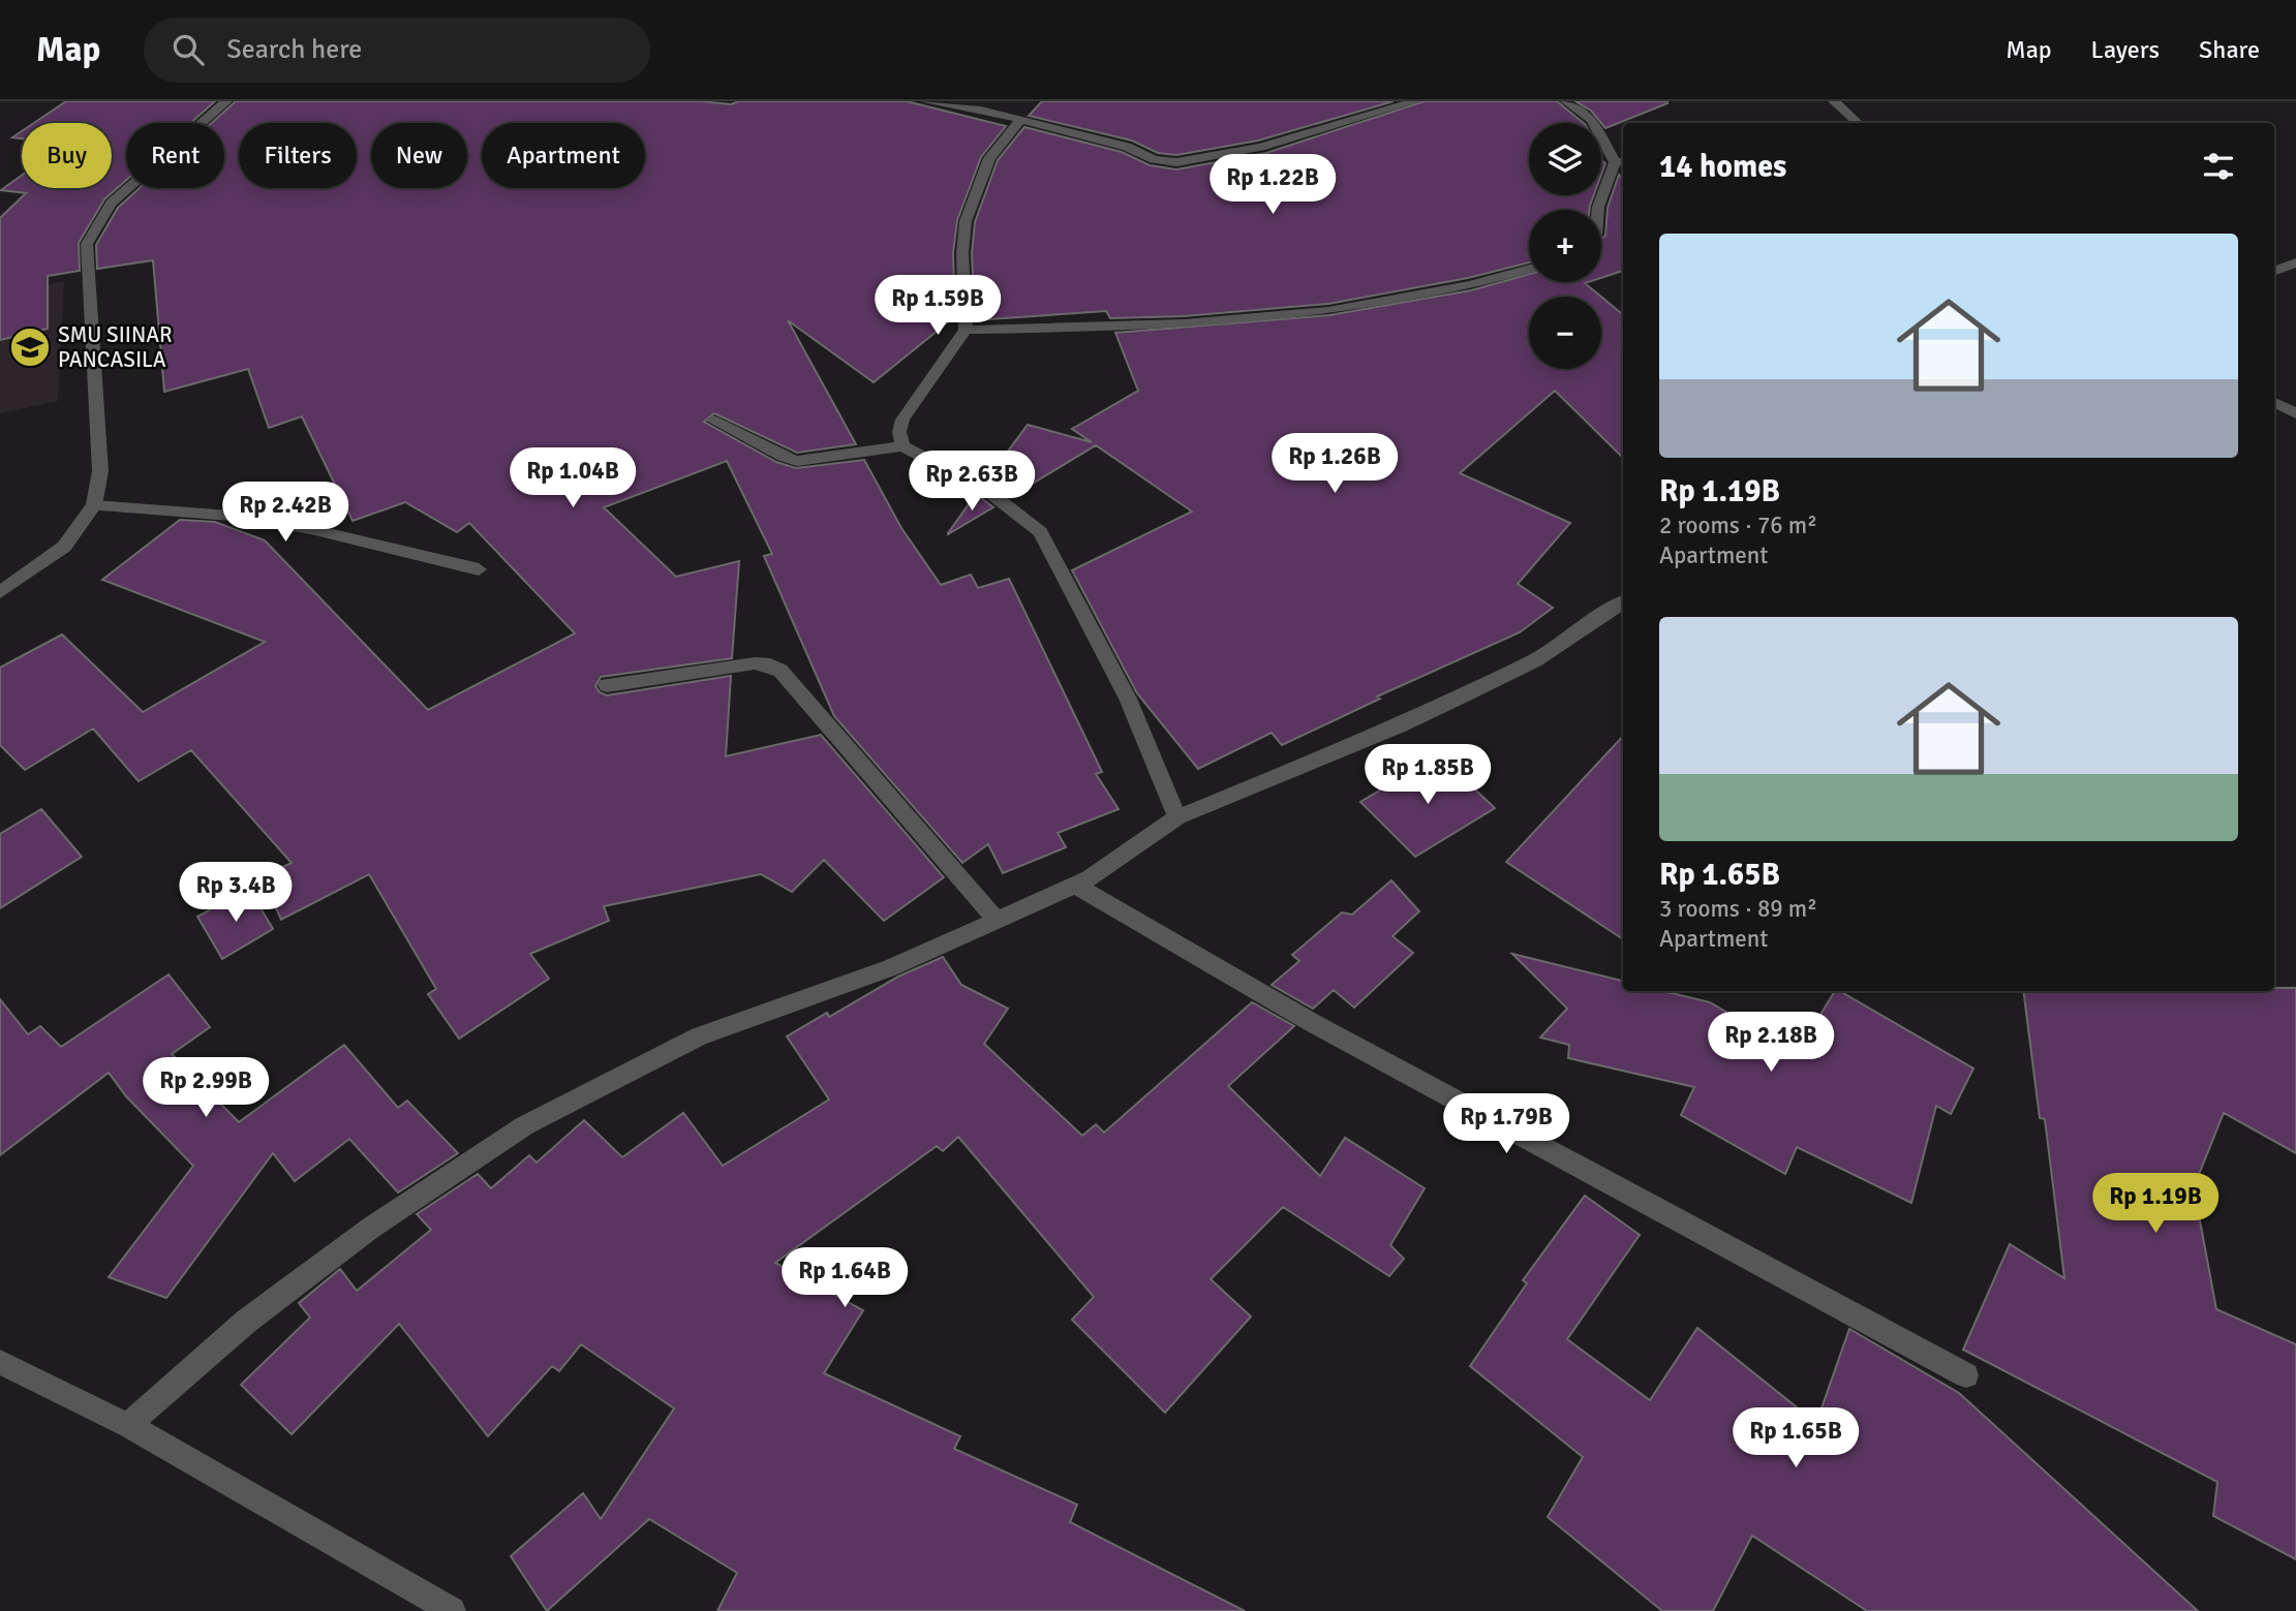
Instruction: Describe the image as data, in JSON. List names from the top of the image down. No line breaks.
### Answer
{"places":{"school or university":["SMU SIINAR PANCASILA"]},"page":{"header":"Map","search":"Search here","nav":["Map","Layers","Share"],"map_buttons":["+","−"],"chip":["Buy","Rent","Filters","New","Apartment"],"heading":"14 homes","price":["Rp 1.22B","Rp 1.59B","Rp 1.26B","Rp 1.04B","Rp 2.63B","Rp 2.42B","Rp 1.85B","Rp 3.4B","Rp 2.18B","Rp 2.99B","Rp 1.79B","Rp 1.19B","Rp 1.64B","Rp 1.65B"],"list":[{"name":"Rp 1.19B","note":"2 rooms · 76 m² · Apartment"},{"name":"Rp 1.65B","note":"3 rooms · 89 m² · Apartment"}]}}
